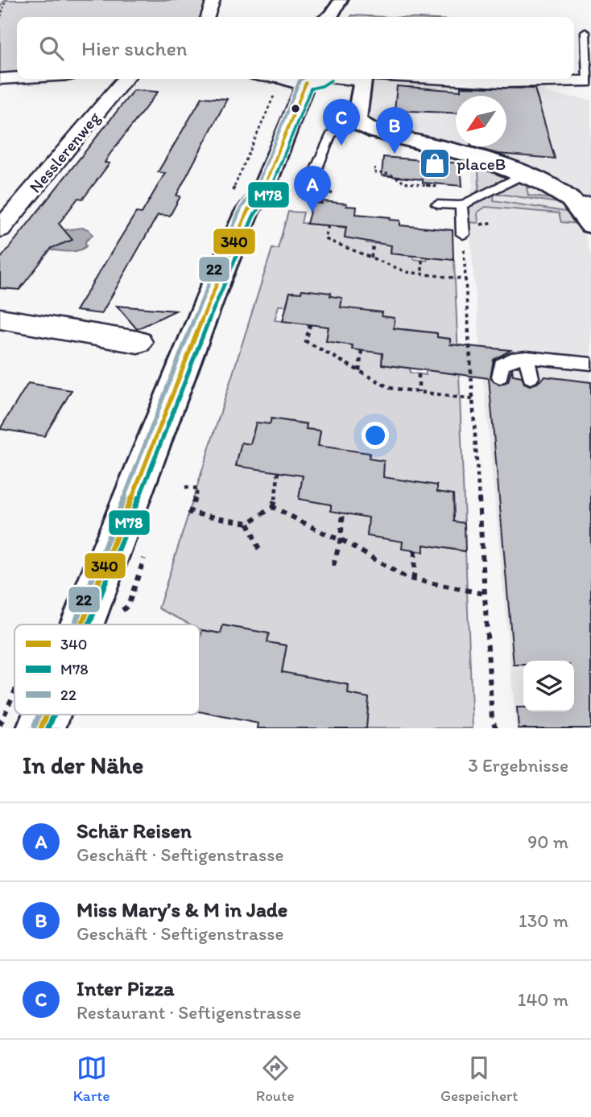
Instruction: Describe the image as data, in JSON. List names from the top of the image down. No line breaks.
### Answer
{"streets":{"street":["Nesslerenweg"]},"places":{"shop":["placeB"]},"lines":["transit line 22","transit line M78","transit line 340"],"legend":["340","M78","22"],"north":"bottom left","page":{"search":"Hier suchen","pins":["C","B","A"],"heading":["In der Nähe","3 Ergebnisse"],"list":[{"mark":"A","name":"Schär Reisen","note":"Geschäft · Seftigenstrasse","value":"90 m"},{"mark":"B","name":"Miss Mary’s & M in Jade","note":"Geschäft · Seftigenstrasse","value":"130 m"},{"mark":"C","name":"Inter Pizza","note":"Restaurant · Seftigenstrasse","value":"140 m"}],"nav":["Karte","Route","Gespeichert"]}}
